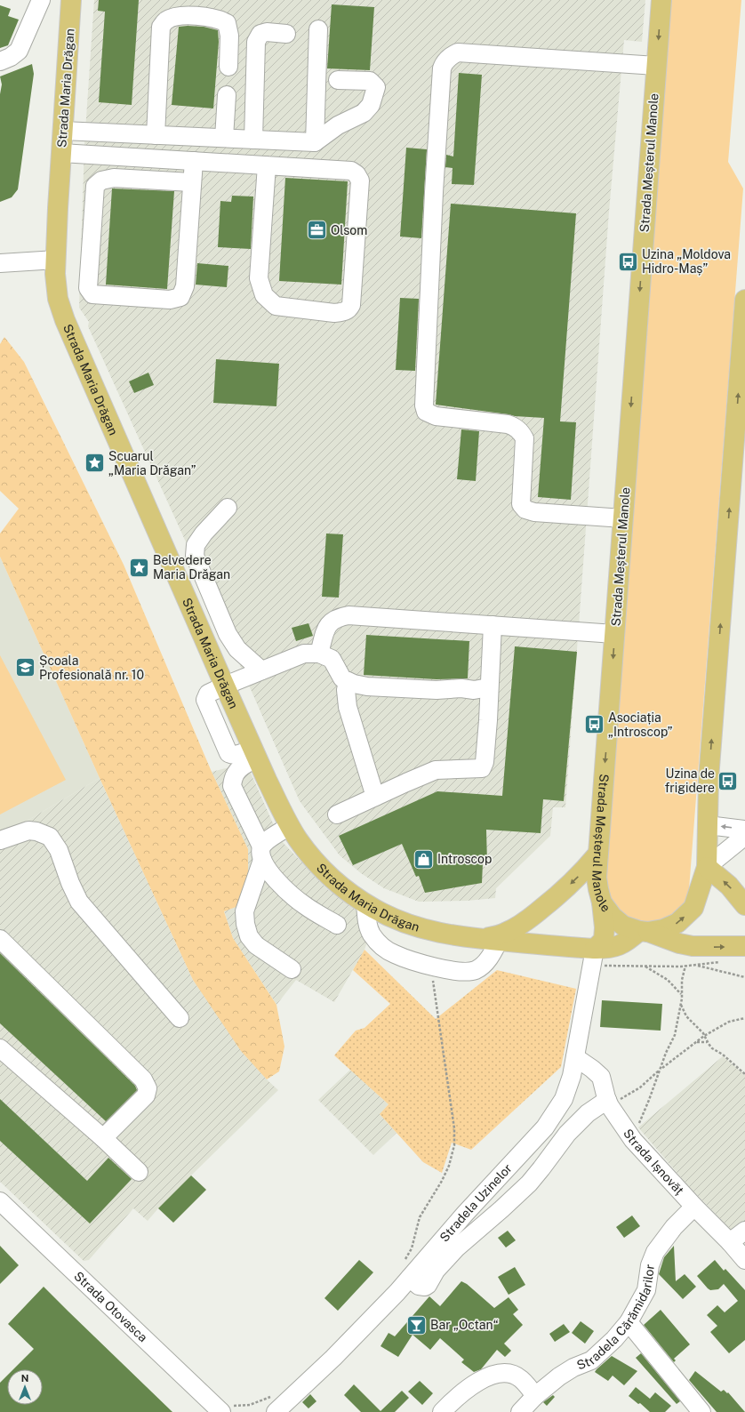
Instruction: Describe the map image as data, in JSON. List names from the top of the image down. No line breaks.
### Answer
{"streets":{"main road":["Strada Maria Drăgan","Strada Meșterul Manole"],"street":["Strada Ișnovăț","Stradela Uzinelor","Strada Otovasca","Stradela Cărămidarilor"]},"crossings":[["Strada Maria Drăgan","Strada Meșterul Manole"],["Strada Maria Drăgan","Stradela Uzinelor"],["Strada Ișnovăț","Stradela Uzinelor"],["Strada Ișnovăț","Stradela Cărămidarilor"]],"places":{"office":["Olsom"],"bus stop":["Uzina „Moldova Hidro-Maș”","Asociația „Introscop”","Uzina de frigidere"],"place":["Scuarul „Maria Drăgan”","Belvedere Maria Drăgan"],"school or university":["Școala Profesională nr. 10"],"shop":["Introscop"],"bar":["Bar „Octan“"]},"north":"top"}
